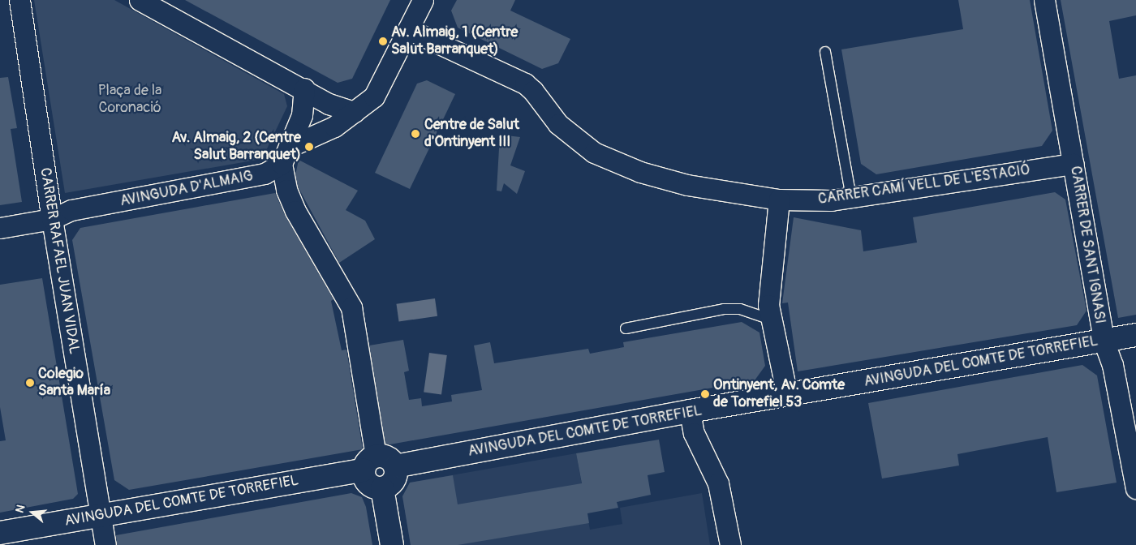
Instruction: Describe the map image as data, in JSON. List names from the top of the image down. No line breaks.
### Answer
{"streets":{"street":["CARRER CAMÍ VELL DE L'ESTACIÓ","AVINGUDA D'ALMAIG","CARRER DE SANT IGNASI","CARRER RAFAEL JUAN VIDAL","AVINGUDA DEL COMTE DE TORREFIEL"]},"crossings":[["CARRER CAMÍ VELL DE L'ESTACIÓ","AVINGUDA D'ALMAIG"],["CARRER CAMÍ VELL DE L'ESTACIÓ","CARRER DE SANT IGNASI"],["AVINGUDA D'ALMAIG","CARRER RAFAEL JUAN VIDAL"],["CARRER DE SANT IGNASI","AVINGUDA DEL COMTE DE TORREFIEL"],["CARRER RAFAEL JUAN VIDAL","AVINGUDA DEL COMTE DE TORREFIEL"]],"parks":["Plaça de la Coronació"],"places":["Av. Almaig, 1 (Centre Salut Barranquet)","Centre de Salut d'Ontinyent III","Av. Almaig, 2 (Centre Salut Barranquet)","Colegio Santa María","Ontinyent, Av. Comte de Torrefiel 53"],"north":"left"}
